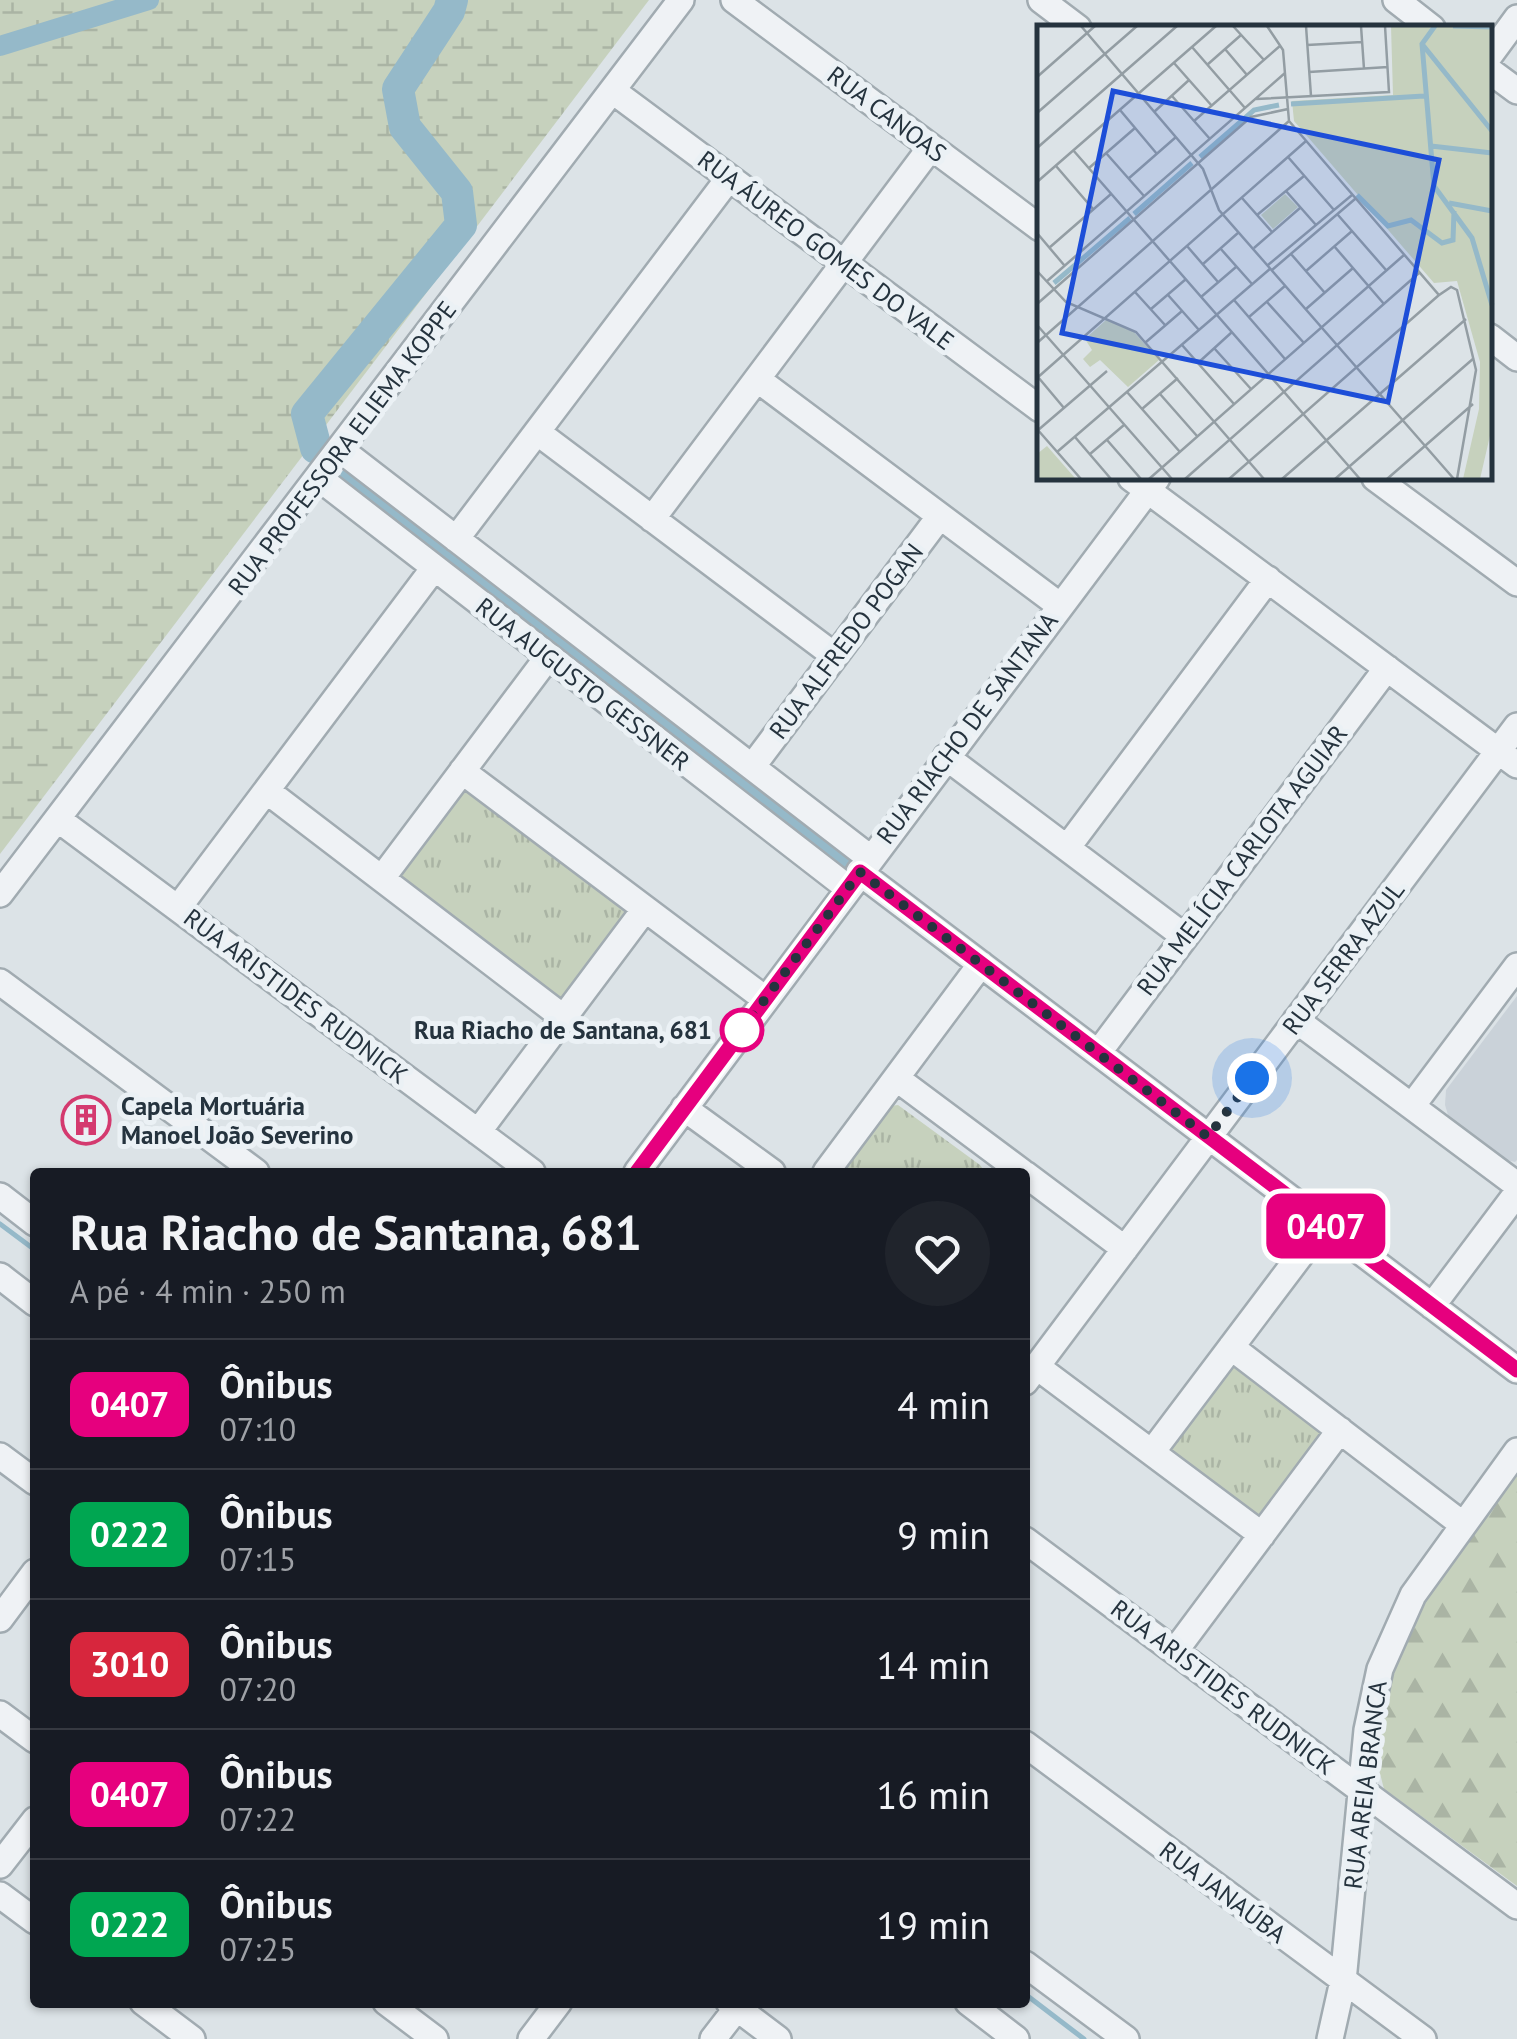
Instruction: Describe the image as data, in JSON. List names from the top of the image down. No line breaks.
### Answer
{"streets":{"street":["RUA CANOAS","RUA ÁUREO GOMES DO VALE","RUA PROFESSORA ELIEMA KOPPE","RUA ALFREDO POGAN","RUA AUGUSTO GESSNER","RUA RIACHO DE SANTANA","RUA MELÍCIA CARLOTA AGUIAR","RUA SERRA AZUL","RUA ARISTIDES RUDNICK","RUA AREIA BRANCA","RUA JANAÚBA"]},"crossings":[["RUA ÁUREO GOMES DO VALE","RUA PROFESSORA ELIEMA KOPPE"],["RUA PROFESSORA ELIEMA KOPPE","RUA AUGUSTO GESSNER"],["RUA PROFESSORA ELIEMA KOPPE","RUA ARISTIDES RUDNICK"],["RUA ALFREDO POGAN","RUA AUGUSTO GESSNER"],["RUA AUGUSTO GESSNER","RUA RIACHO DE SANTANA"],["RUA ARISTIDES RUDNICK","RUA AREIA BRANCA"],["RUA AREIA BRANCA","RUA JANAÚBA"]],"places":{"other":["Rua Riacho de Santana, 681"],"building":["Capela Mortuária Manoel João Severino"]},"lines":["bus line 0407"],"page":{"on_map":"0407","heading":["Rua Riacho de Santana, 681","A pé · 4 min · 250 m"],"list":[{"mark":"0407","name":"Ônibus","note":"07:10","value":"4 min"},{"mark":"0222","name":"Ônibus","note":"07:15","value":"9 min"},{"mark":"3010","name":"Ônibus","note":"07:20","value":"14 min"},{"mark":"0407","name":"Ônibus","note":"07:22","value":"16 min"},{"mark":"0222","name":"Ônibus","note":"07:25","value":"19 min"}]}}
